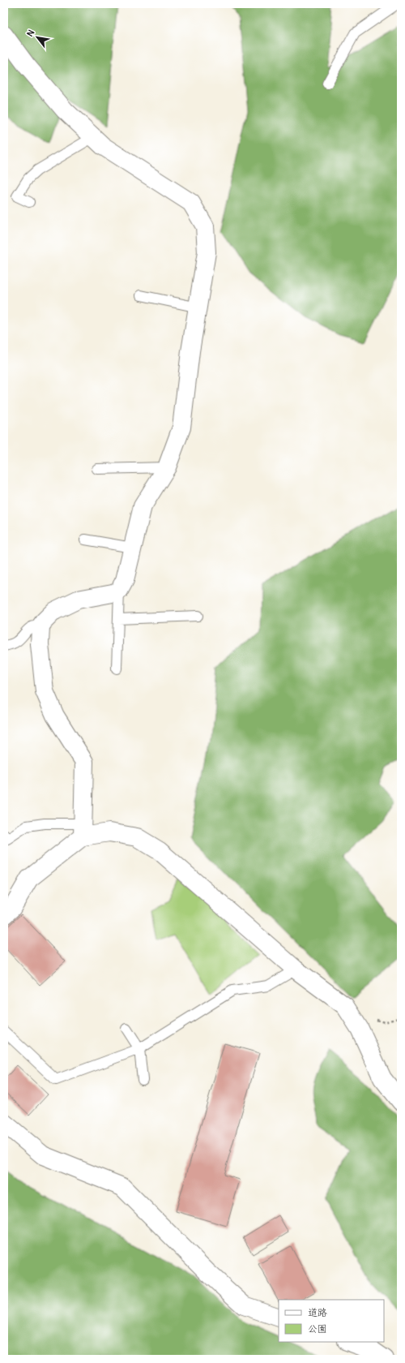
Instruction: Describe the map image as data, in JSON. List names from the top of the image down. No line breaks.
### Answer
{"legend":["道路","公園"],"north":"top left"}
